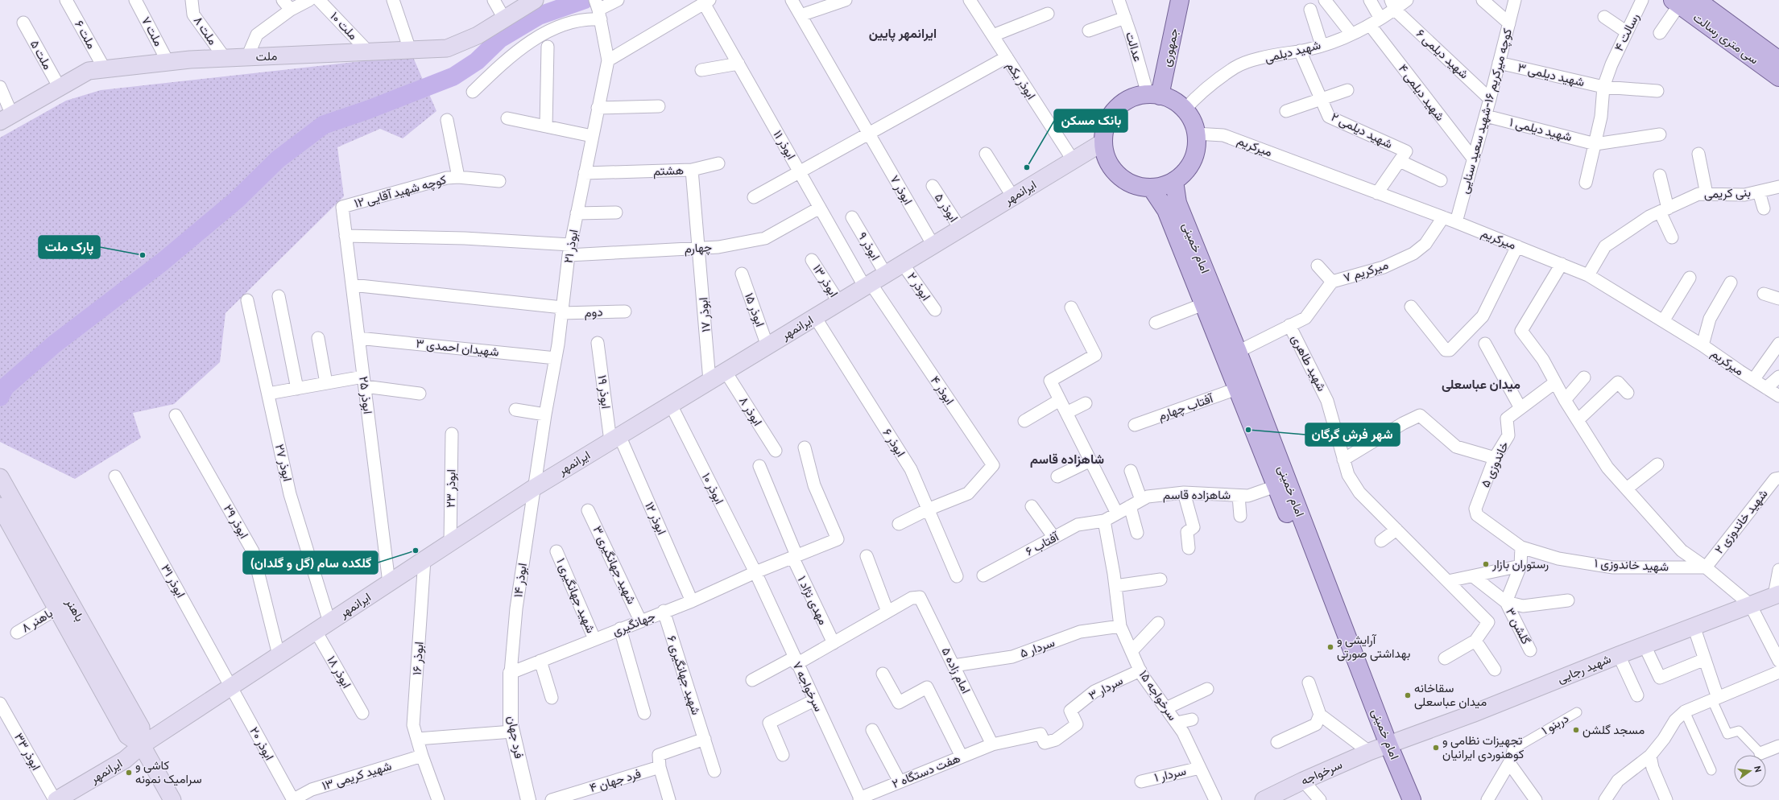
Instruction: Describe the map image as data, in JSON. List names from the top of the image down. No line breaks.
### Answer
{"streets":{"main road":["سی متری رسالت","جمهوری","ملت","ایرانمهر","امام خمینی","باهنر","شهید رجایی","سرخواجه"],"street":["ملت ۱۰","۸ ملت","۷ ملت","۴ رسالت","۶ ملت","عدالت","شهید دیلمی","۶ شهید دیلمی","۵ ملت","شهید دیلمی ۳","ابوذر یکم","۴ شهید دیلمی","کوچه میرکریم ۱۶-شهید سعید سنایی","شهید دیلمی ۱","۲ شهید دیلمی","ابوذر ۱۱","میرکریم","هشتم","۷ ابوذر","کوچه شهید آقایی ۱۲","بنی کریمی","۵ ابوذر","۲۱ ابوذر","۹ ابوذر","چهارم","۷ میرکریم","۱۳ ابوذر","۲ ابوذر","۱۵ ابوذر","دوم","۱۷ ابوذر","شهیدان احمدی ۳","شهید طاهری","ابوذر ۴","ابوذر ۱۹","ابوذر ۲۵","آفتاب چهارم","۸ ابوذر","ابوذر ۶","ابوذر ۲۷","خاندوزی ۵","۲۳ ابوذر","ابوذر ۱۰","شاهزاده قاسم","ابوذر ۱۲","ابوذر ۲۹","۲ شهید خاندوزی","آفتاب ۶","۳ شهید جهانگیری","۱ شهید خاندوزی","۱۴ ابوذر","ابوذر ۳۱","شهید جهانگیری ۱","۱ مهدی نژاد","۸ باهنر","جهانگیری","۳ گلشن","۵ سردار","۱۶ ابوذر","۵ امام زاده","ابوذر ۱۸","۶ شهید جهانگیری","سرخواجه ۷","۳ سردار","سرخواجه ۱۵","۱ دربنو","فرد جهان","ابوذر ۲۰","ابوذر ۳۳","هفت دستگاه ۲","۱ سردار","۱۳ شهید کریمی","۴ فرد جهان"]},"crossings":[["ملت ۱۰","ملت"],["۸ ملت","ملت"],["۷ ملت","ملت"],["۴ رسالت","شهید دیلمی ۳"],["۴ رسالت","شهید دیلمی ۱"],["۶ ملت","ملت"],["عدالت","جمهوری"],["عدالت","شهید دیلمی"],["عدالت","میرکریم"],["عدالت","ایرانمهر"],["عدالت","امام خمینی"],["جمهوری","شهید دیلمی"],["جمهوری","میرکریم"],["جمهوری","ایرانمهر"],["جمهوری","امام خمینی"],["شهید دیلمی","۶ شهید دیلمی"],["شهید دیلمی","۴ شهید دیلمی"],["شهید دیلمی","۲ شهید دیلمی"],["شهید دیلمی","میرکریم"],["شهید دیلمی","ایرانمهر"],["شهید دیلمی","امام خمینی"],["۶ شهید دیلمی","کوچه میرکریم ۱۶-شهید سعید سنایی"],["۵ ملت","ملت"],["شهید دیلمی ۳","کوچه میرکریم ۱۶-شهید سعید سنایی"],["ابوذر یکم","ایرانمهر"],["۴ شهید دیلمی","کوچه میرکریم ۱۶-شهید سعید سنایی"],["کوچه میرکریم ۱۶-شهید سعید سنایی","شهید دیلمی ۱"],["کوچه میرکریم ۱۶-شهید سعید سنایی","میرکریم"],["ابوذر ۱۱","ایرانمهر"],["ابوذر ۱۱","چهارم"],["ابوذر ۱۱","ابوذر ۴"],["میرکریم","ایرانمهر"],["میرکریم","بنی کریمی"],["میرکریم","امام خمینی"],["میرکریم","۷ میرکریم"],["هشتم","۲۱ ابوذر"],["هشتم","چهارم"],["هشتم","۱۷ ابوذر"],["۷ ابوذر","ایرانمهر"],["کوچه شهید آقایی ۱۲","ابوذر ۲۵"],["ایرانمهر","۵ ابوذر"],["ایرانمهر","۲۱ ابوذر"],["ایرانمهر","۹ ابوذر"],["ایرانمهر","امام خمینی"],["ایرانمهر","۱۳ ابوذر"],["ایرانمهر","۲ ابوذر"],["ایرانمهر","۱۵ ابوذر"],["ایرانمهر","۱۷ ابوذر"],["ایرانمهر","ابوذر ۴"],["ایرانمهر","ابوذر ۱۹"],["ایرانمهر","ابوذر ۲۵"],["ایرانمهر","۸ ابوذر"],["ایرانمهر","ابوذر ۶"],["ایرانمهر","ابوذر ۲۷"],["ایرانمهر","۲۳ ابوذر"],["ایرانمهر","ابوذر ۱۰"],["ایرانمهر","ابوذر ۱۲"],["ایرانمهر","ابوذر ۲۹"],["ایرانمهر","۱۴ ابوذر"],["ایرانمهر","ابوذر ۳۱"],["ایرانمهر","باهنر"],["ایرانمهر","۱۶ ابوذر"],["ایرانمهر","ابوذر ۱۸"],["ایرانمهر","ابوذر ۲۰"],["ایرانمهر","ابوذر ۳۳"],["۲۱ ابوذر","چهارم"],["۲۱ ابوذر","دوم"],["۲۱ ابوذر","شهیدان احمدی ۳"],["۲۱ ابوذر","۱۴ ابوذر"],["چهارم","۱۷ ابوذر"],["چهارم","ابوذر ۲۵"],["امام خمینی","۷ میرکریم"],["امام خمینی","آفتاب چهارم"],["امام خمینی","شاهزاده قاسم"],["امام خمینی","شهید رجایی"],["امام خمینی","سرخواجه"],["۷ میرکریم","شهید طاهری"],["دوم","ابوذر ۲۵"],["شهیدان احمدی ۳","ابوذر ۲۵"],["ابوذر ۴","ابوذر ۶"],["ابوذر ۱۹","ابوذر ۱۲"],["ابوذر ۲۷","ابوذر ۱۸"],["خاندوزی ۵","۱ شهید خاندوزی"],["ابوذر ۱۰","جهانگیری"],["ابوذر ۱۰","سرخواجه ۷"],["شاهزاده قاسم","آفتاب ۶"],["شاهزاده قاسم","سرخواجه ۱۵"],["ابوذر ۱۲","جهانگیری"],["۲ شهید خاندوزی","۱ شهید خاندوزی"],["آفتاب ۶","سرخواجه ۱۵"],["۳ شهید جهانگیری","جهانگیری"],["۱۴ ابوذر","جهانگیری"],["۱۴ ابوذر","فرد جهان"],["ابوذر ۳۱","ابوذر ۲۰"],["شهید جهانگیری ۱","جهانگیری"],["۱ مهدی نژاد","جهانگیری"],["باهنر","۸ باهنر"],["جهانگیری","۶ شهید جهانگیری"],["جهانگیری","سرخواجه ۷"],["جهانگیری","فرد جهان"],["۵ سردار","۵ امام زاده"],["۵ سردار","سرخواجه ۱۵"],["۱۶ ابوذر","۱۳ شهید کریمی"],["شهید رجایی","سرخواجه"],["۵ امام زاده","۳ سردار"],["۵ امام زاده","هفت دستگاه ۲"],["سرخواجه ۷","هفت دستگاه ۲"],["۳ سردار","سرخواجه ۱۵"],["۳ سردار","هفت دستگاه ۲"],["سرخواجه ۱۵","۱ سردار"],["ابوذر ۲۰","۱۳ شهید کریمی"]],"districts":["ایرانمهر پایین","میدان عباسعلی","شاهزاده قاسم"],"places":["بانک مسکن","پارک ملت","شهر فرش گرگان","گلکده سام (گل و گلدان)","رستوران بازار","آرایشی و بهداشتی صورتی","سقاخانه میدان عباسعلی","مسجد گلشن","تجهیزات نظامی و کوهنوردی ایرانیان","کاشی و سرامیک نمونه"],"north":"right"}
